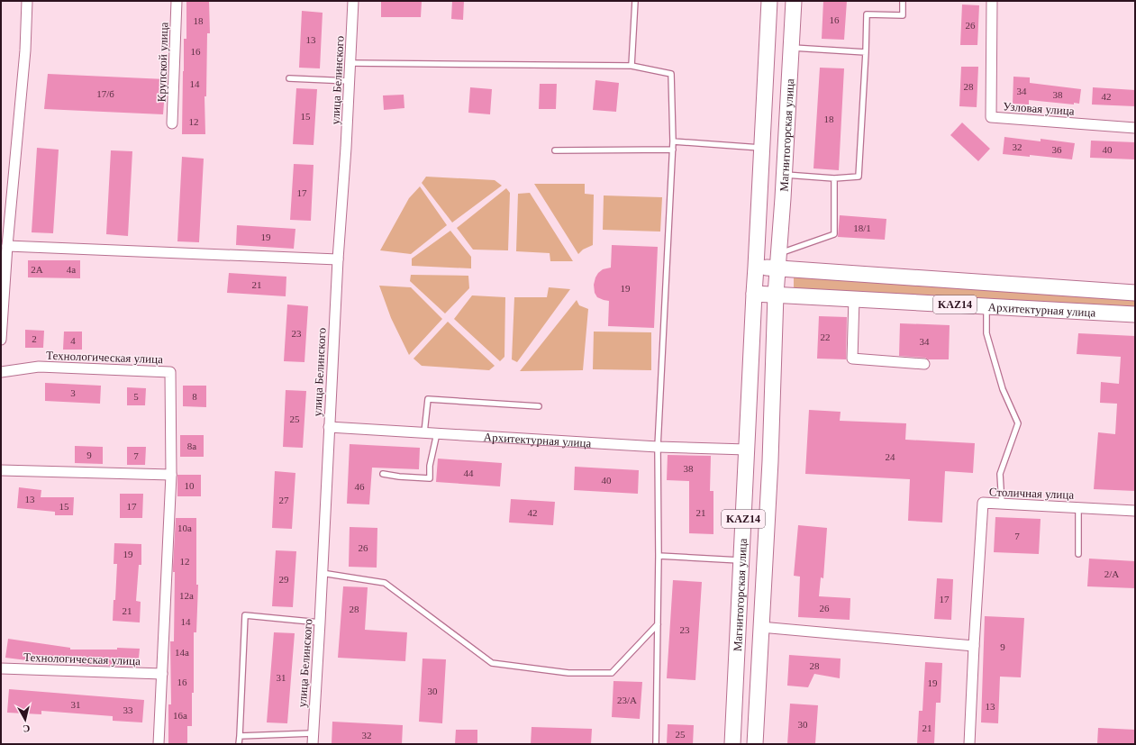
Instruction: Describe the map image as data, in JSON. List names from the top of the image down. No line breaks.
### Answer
{"streets":{"main road":["Магнитогорская улица","KAZ14","Архитектурная улица"],"street":["Крупской улица","улица Белинского","Узловая улица","Технологическая улица","Столичная улица"]},"crossings":[["улица Белинского","Архитектурная улица"],["Магнитогорская улица","Архитектурная улица"]],"house_numbers":["16","18","26","13","16","14","28","34","17/б","38","42","15","18","12","32","36","40","17","18/1","19","2А","4а","21","19","23","22","2","4","34","3","5","8","25","8а","9","7","24","38","44","40","10","46","13","27","15","17","42","21","10а","7","26","19","12","2/А","29","12а","17","26","28","21","14","23","9","14а","28","31","16","19","30","23/А","31","13","33","16а","30","21","25","32"],"north":"bottom"}
